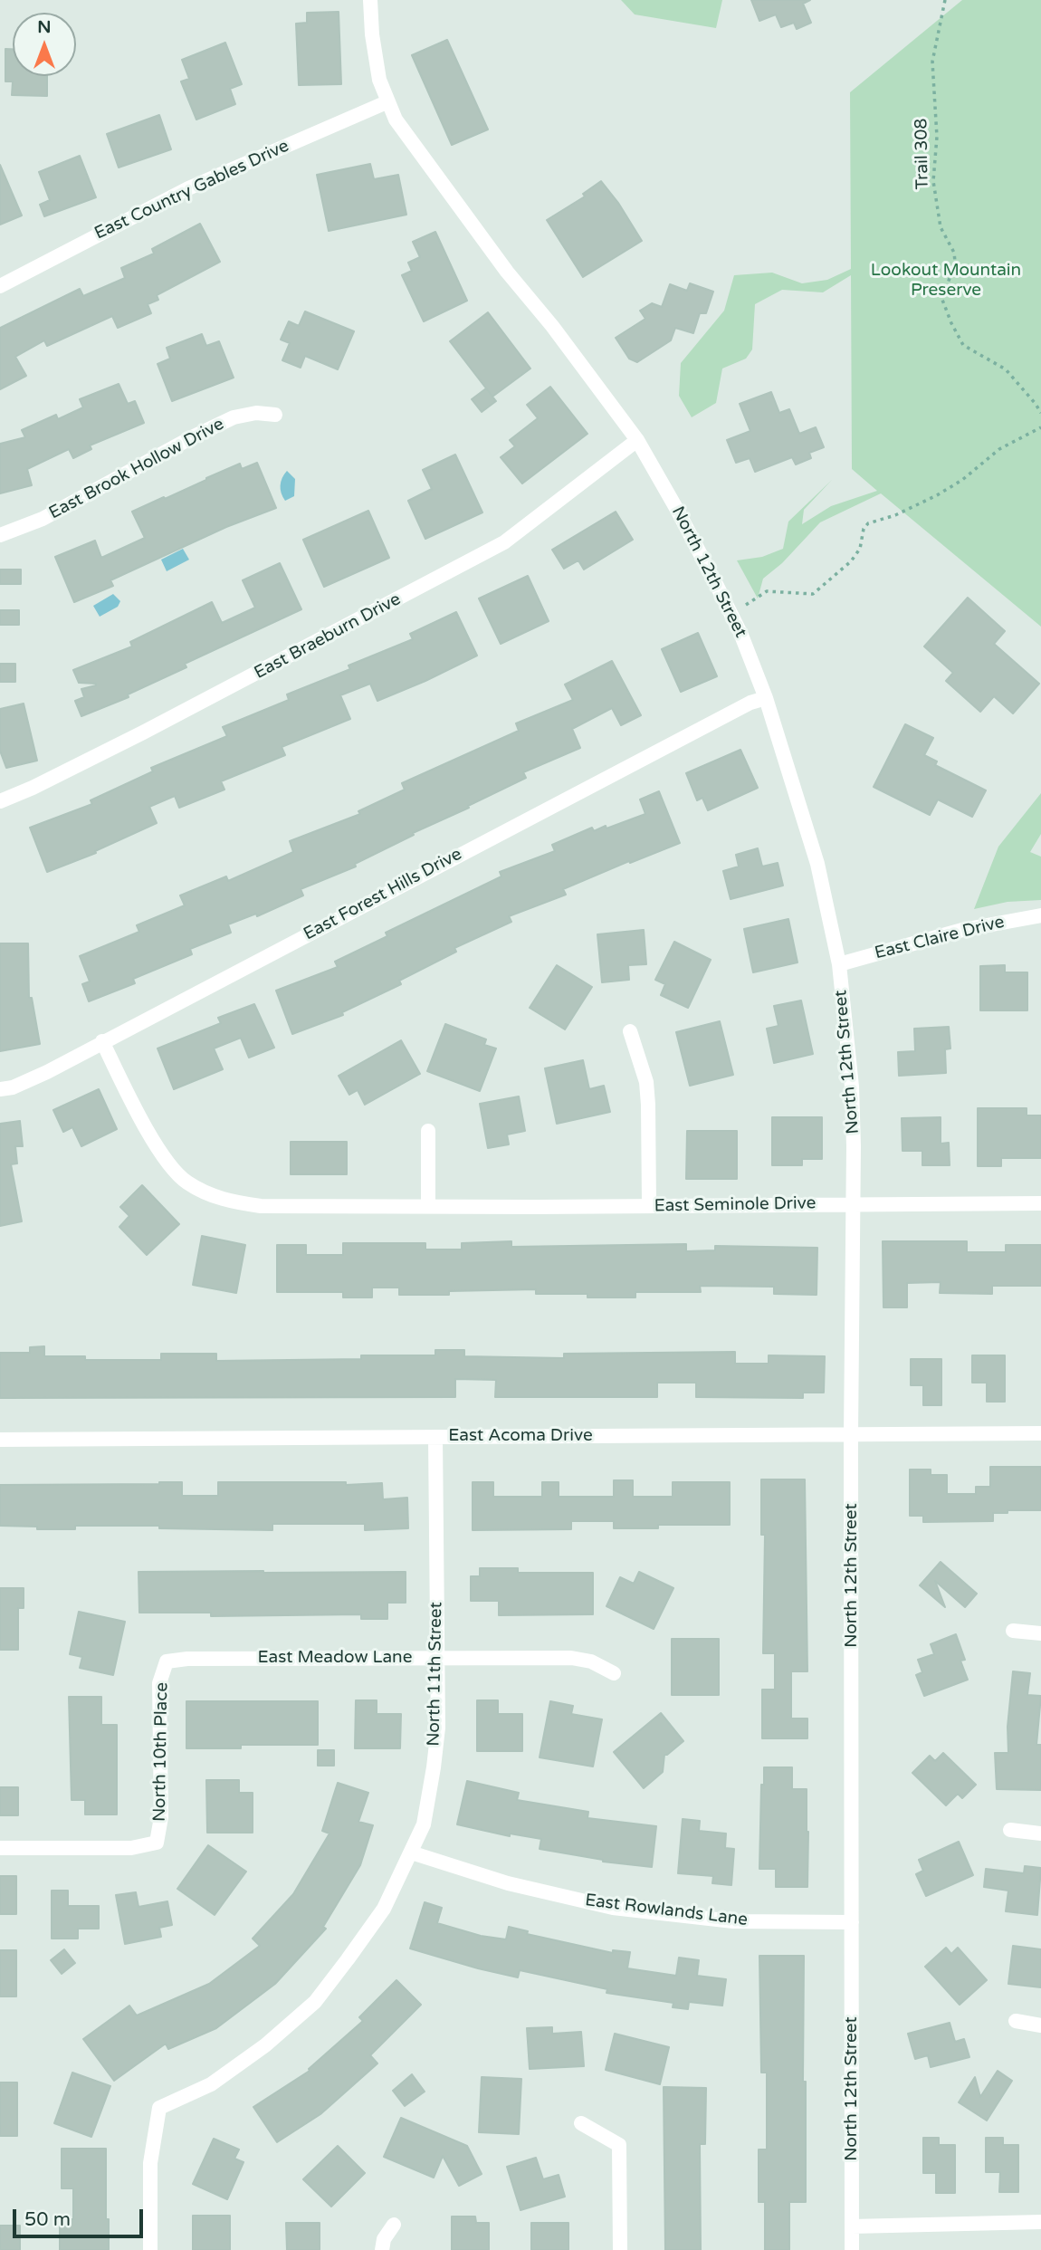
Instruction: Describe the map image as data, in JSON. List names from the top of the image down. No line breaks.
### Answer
{"streets":{"street":["East Country Gables Drive","East Brook Hollow Drive","North 12th Street","East Braeburn Drive","East Forest Hills Drive","East Claire Drive","East Seminole Drive","East Acoma Drive","East Meadow Lane","North 11th Street","North 10th Place","East Rowlands Lane"],"path":["Trail 308"]},"crossings":[["East Country Gables Drive","North 12th Street"],["North 12th Street","East Braeburn Drive"],["North 12th Street","East Forest Hills Drive"],["North 12th Street","East Claire Drive"],["North 12th Street","East Seminole Drive"],["North 12th Street","East Acoma Drive"],["North 12th Street","East Rowlands Lane"],["East Forest Hills Drive","East Seminole Drive"],["East Acoma Drive","North 11th Street"],["East Meadow Lane","North 11th Street"],["East Meadow Lane","North 10th Place"],["North 11th Street","East Rowlands Lane"]],"parks":["Lookout Mountain Preserve"],"scale_bar":"50 m","north":"top"}
